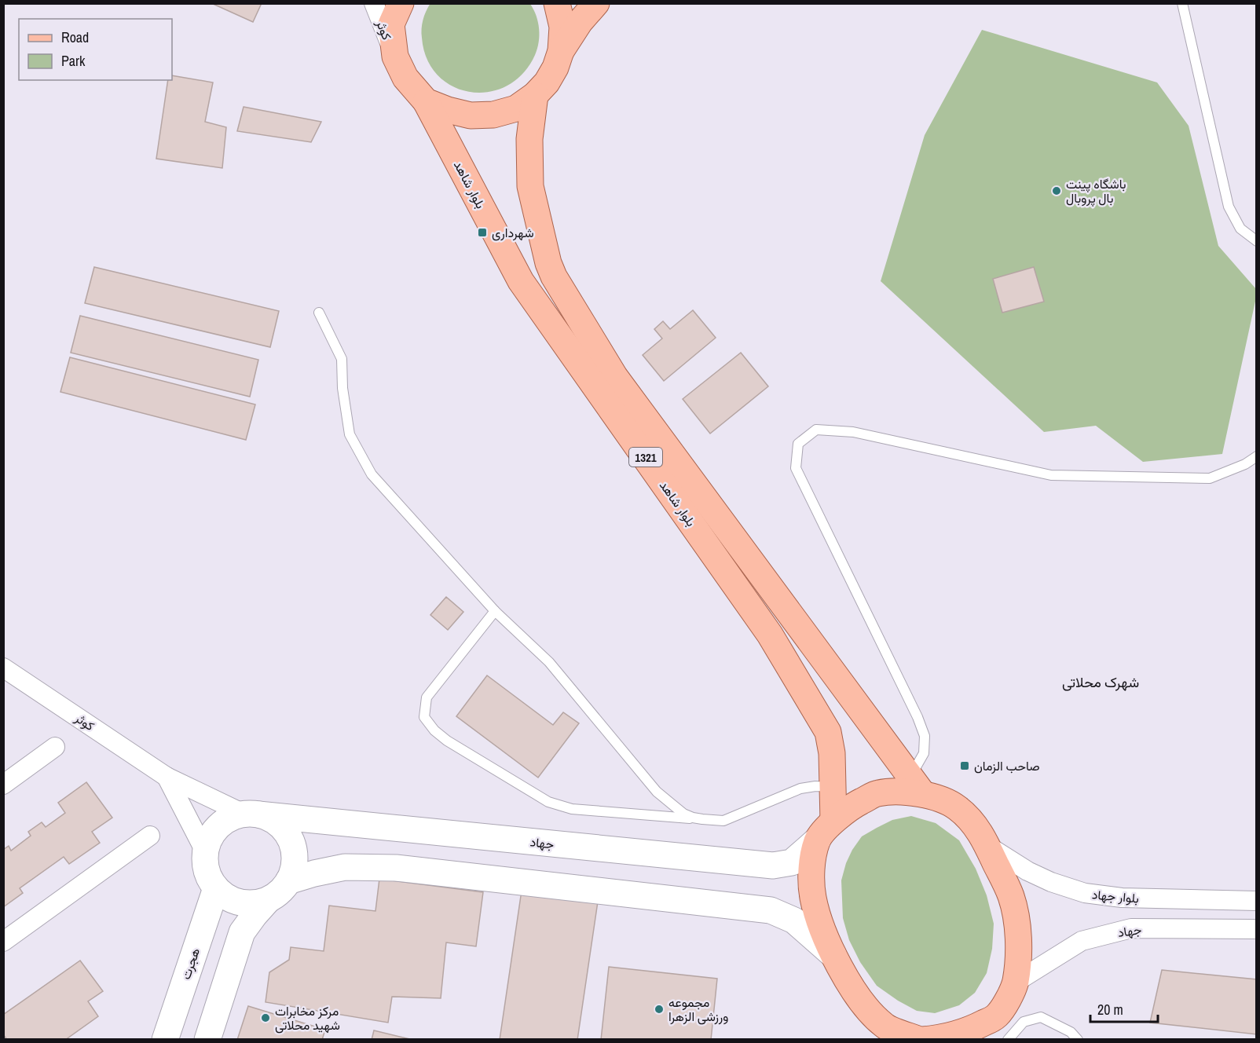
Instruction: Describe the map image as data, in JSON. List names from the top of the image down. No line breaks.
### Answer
{"streets":{"main road":["بلوار شاهد","1321","جهاد","هجرت"],"street":["کوثر","بلوار جهاد"]},"crossings":[["کوثر","جهاد"],["کوثر","هجرت"],["بلوار شاهد","جهاد"],["جهاد","هجرت"]],"districts":["شهرک محلاتی"],"places":{"other":["باشگاه پینت بال پروبال","مجموعه ورزشی الزهرا","مرکز مخابرات شهید محلاتی"],"transit":["شهرداری","صاحب الزمان"]},"legend":["Road","Park"],"scale_bar":"20 m"}
